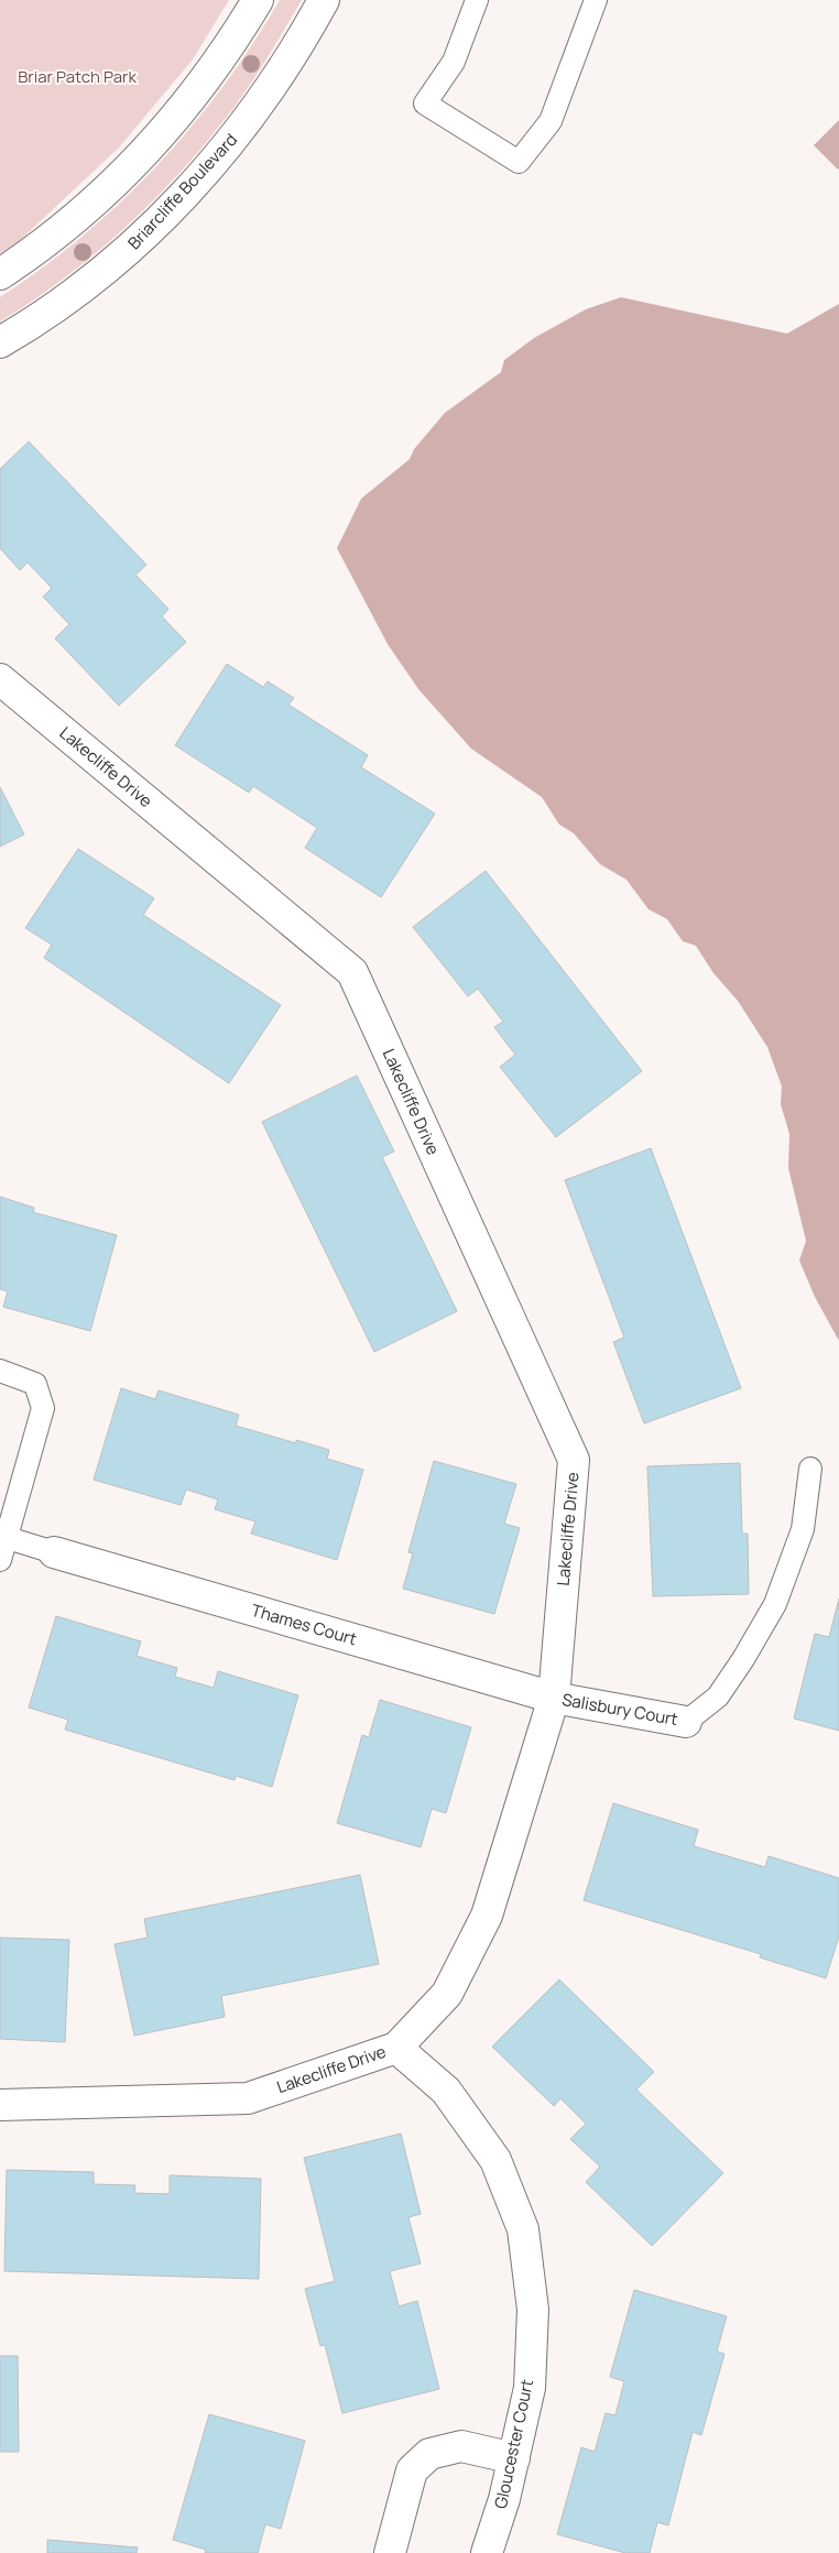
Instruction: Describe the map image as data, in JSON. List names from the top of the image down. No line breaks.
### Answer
{"streets":{"street":["Briarcliffe Boulevard","Lakecliffe Drive","Thames Court","Salisbury Court","Gloucester Court"]},"crossings":[["Lakecliffe Drive","Thames Court"],["Lakecliffe Drive","Salisbury Court"],["Lakecliffe Drive","Gloucester Court"],["Thames Court","Salisbury Court"]],"parks":["Briar Patch Park"]}
